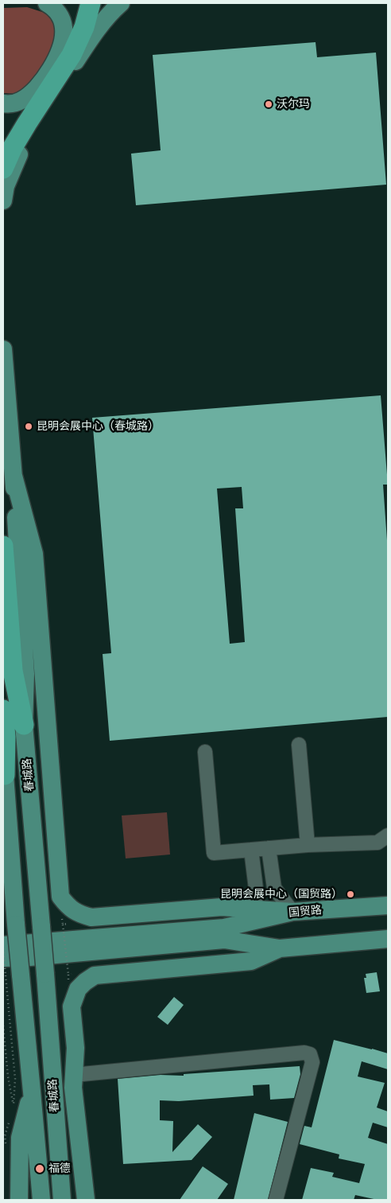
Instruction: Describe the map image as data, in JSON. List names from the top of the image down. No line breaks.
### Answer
{"streets":{"main road":["春城路","国贸路"]},"places":["沃尔玛","昆明会展中心（春城路）","昆明会展中心（国贸路）","福德"]}
